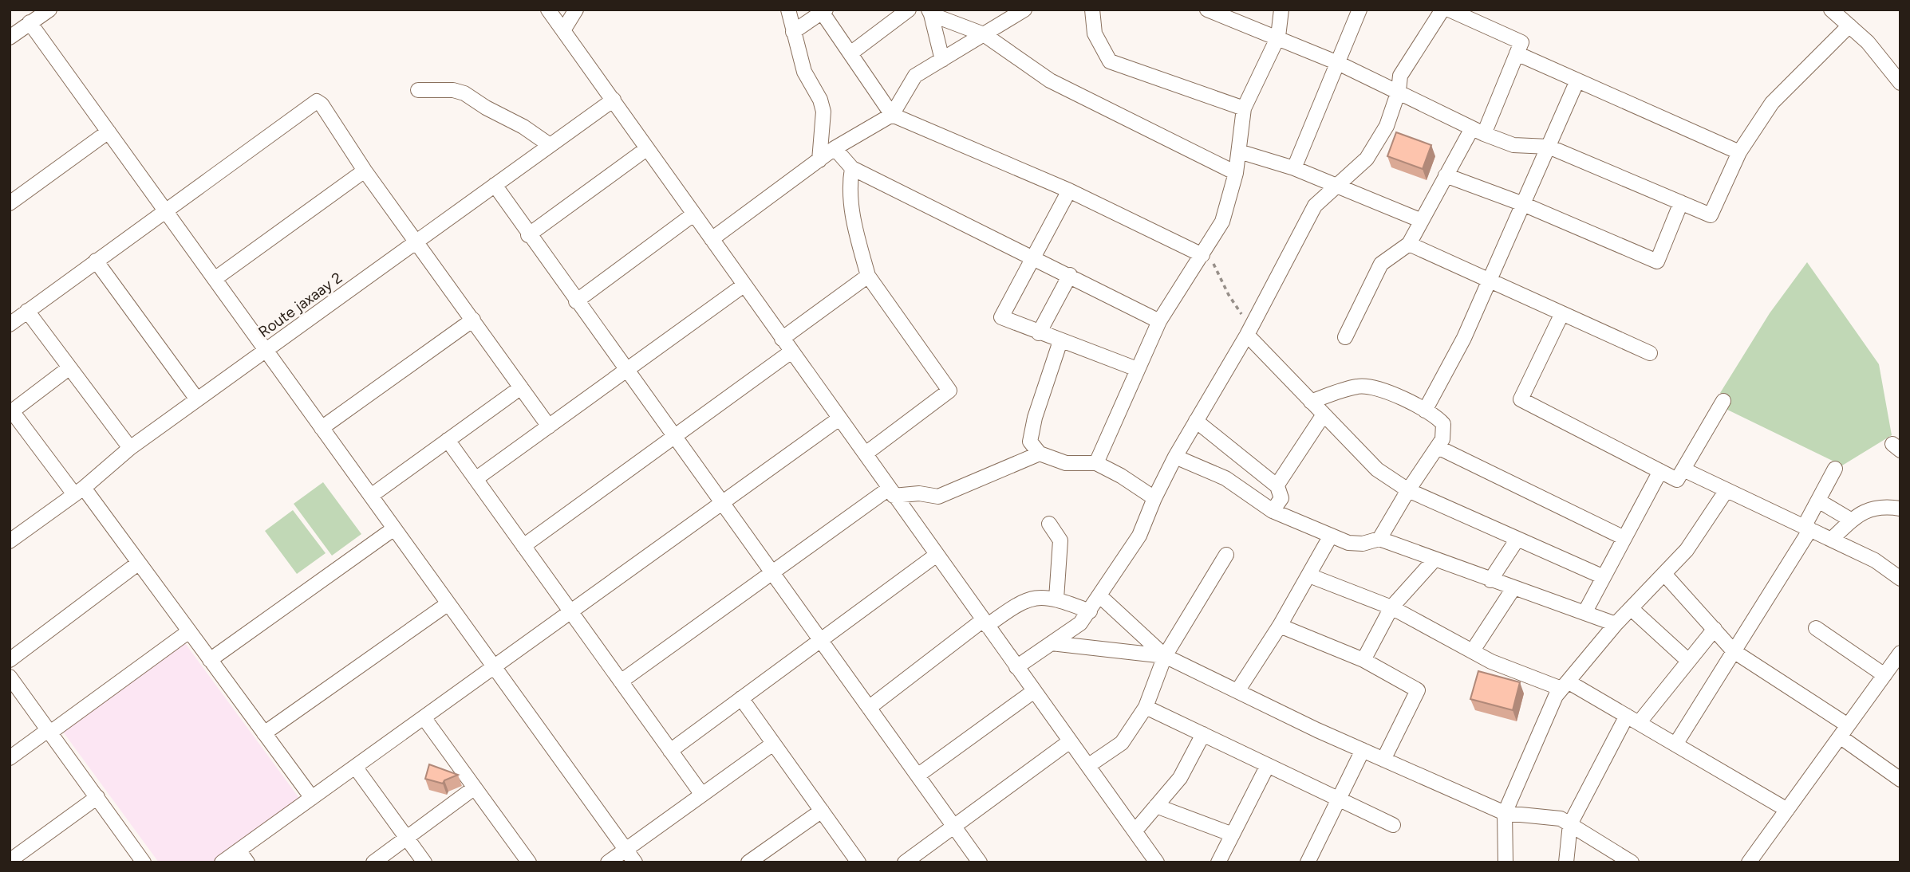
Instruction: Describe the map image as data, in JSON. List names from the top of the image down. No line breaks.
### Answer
{"streets":{"street":["Route jaxaay 2"]}}
